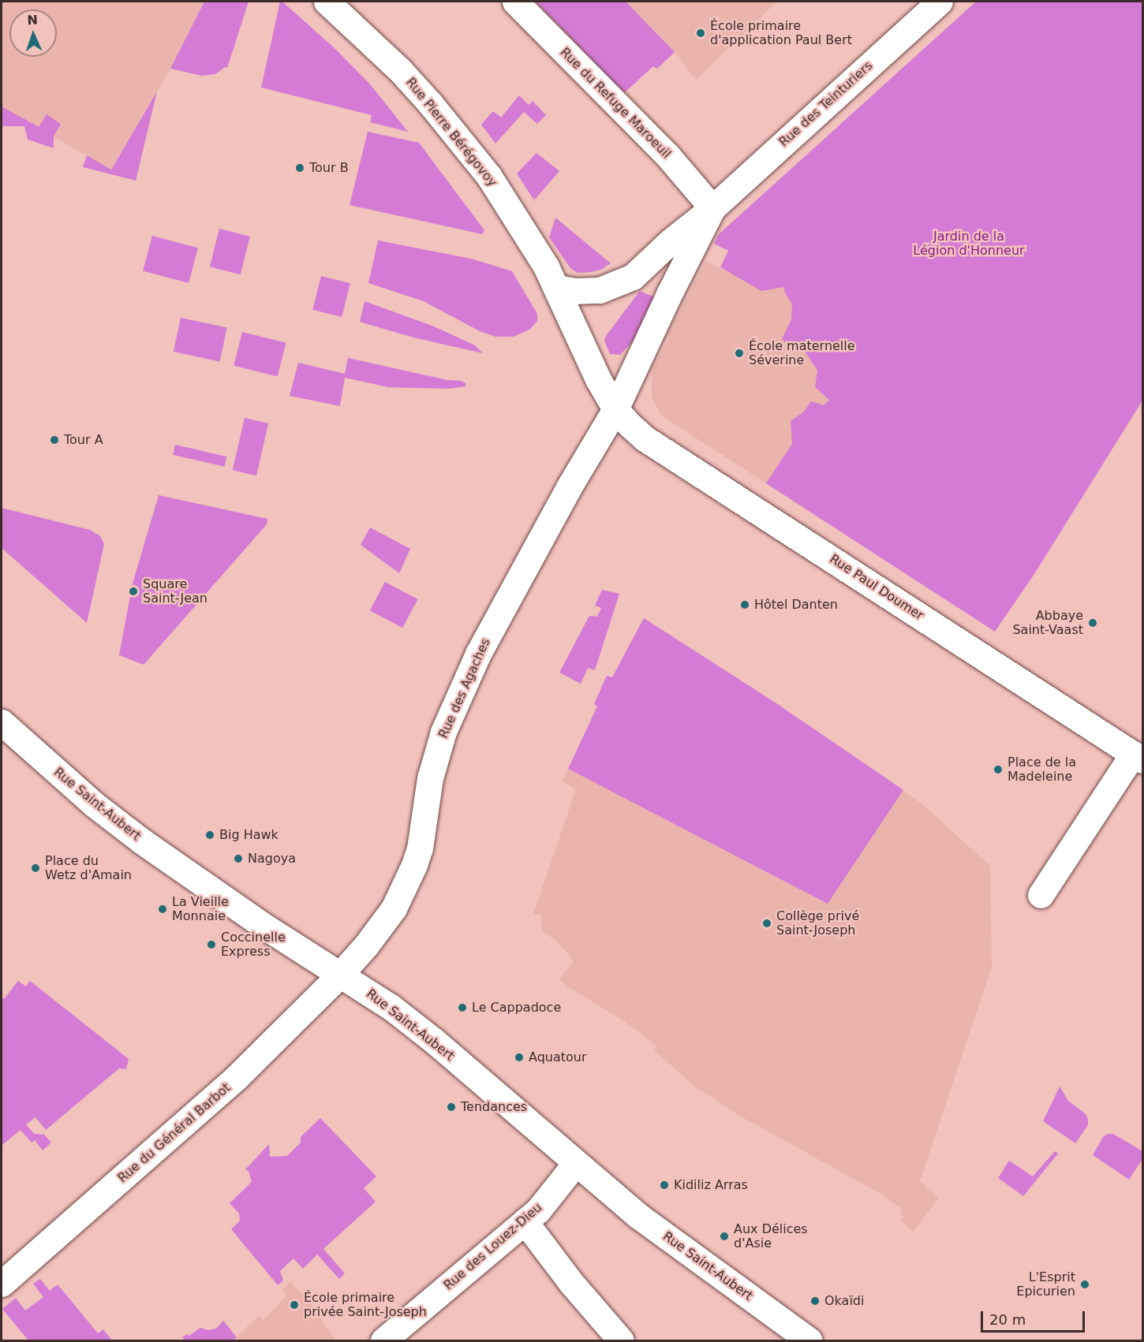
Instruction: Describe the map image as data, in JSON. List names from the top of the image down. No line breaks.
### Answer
{"streets":{"street":["Rue du Refuge Maroeuil","Rue des Teinturiers","Rue Pierre Bérégovoy","Rue Paul Doumer","Rue des Agaches","Rue Saint-Aubert","Rue du Général Barbot","Rue des Louez-Dieu"]},"crossings":[["Rue du Refuge Maroeuil","Rue des Teinturiers"],["Rue du Refuge Maroeuil","Rue des Agaches"],["Rue des Teinturiers","Rue Pierre Bérégovoy"],["Rue des Teinturiers","Rue des Agaches"],["Rue Pierre Bérégovoy","Rue Paul Doumer"],["Rue Pierre Bérégovoy","Rue des Agaches"],["Rue Paul Doumer","Rue des Agaches"],["Rue des Agaches","Rue Saint-Aubert"],["Rue des Agaches","Rue du Général Barbot"],["Rue Saint-Aubert","Rue du Général Barbot"],["Rue Saint-Aubert","Rue des Louez-Dieu"]],"parks":["Jardin de la Légion d'Honneur"],"places":["École primaire d'application Paul Bert","Tour B","École maternelle Séverine","Tour A","Square Saint-Jean","Hôtel Danten","Abbaye Saint-Vaast","Place de la Madeleine","Big Hawk","Nagoya","Place du Wetz d'Amain","La Vieille Monnaie","Collège privé Saint-Joseph","Coccinelle Express","Le Cappadoce","Aquatour","Tendances","Kidiliz Arras","Aux Délices d'Asie","L'Esprit Epicurien","Okaïdi","École primaire privée Saint-Joseph"],"scale_bar":"20 m","north":"top"}
